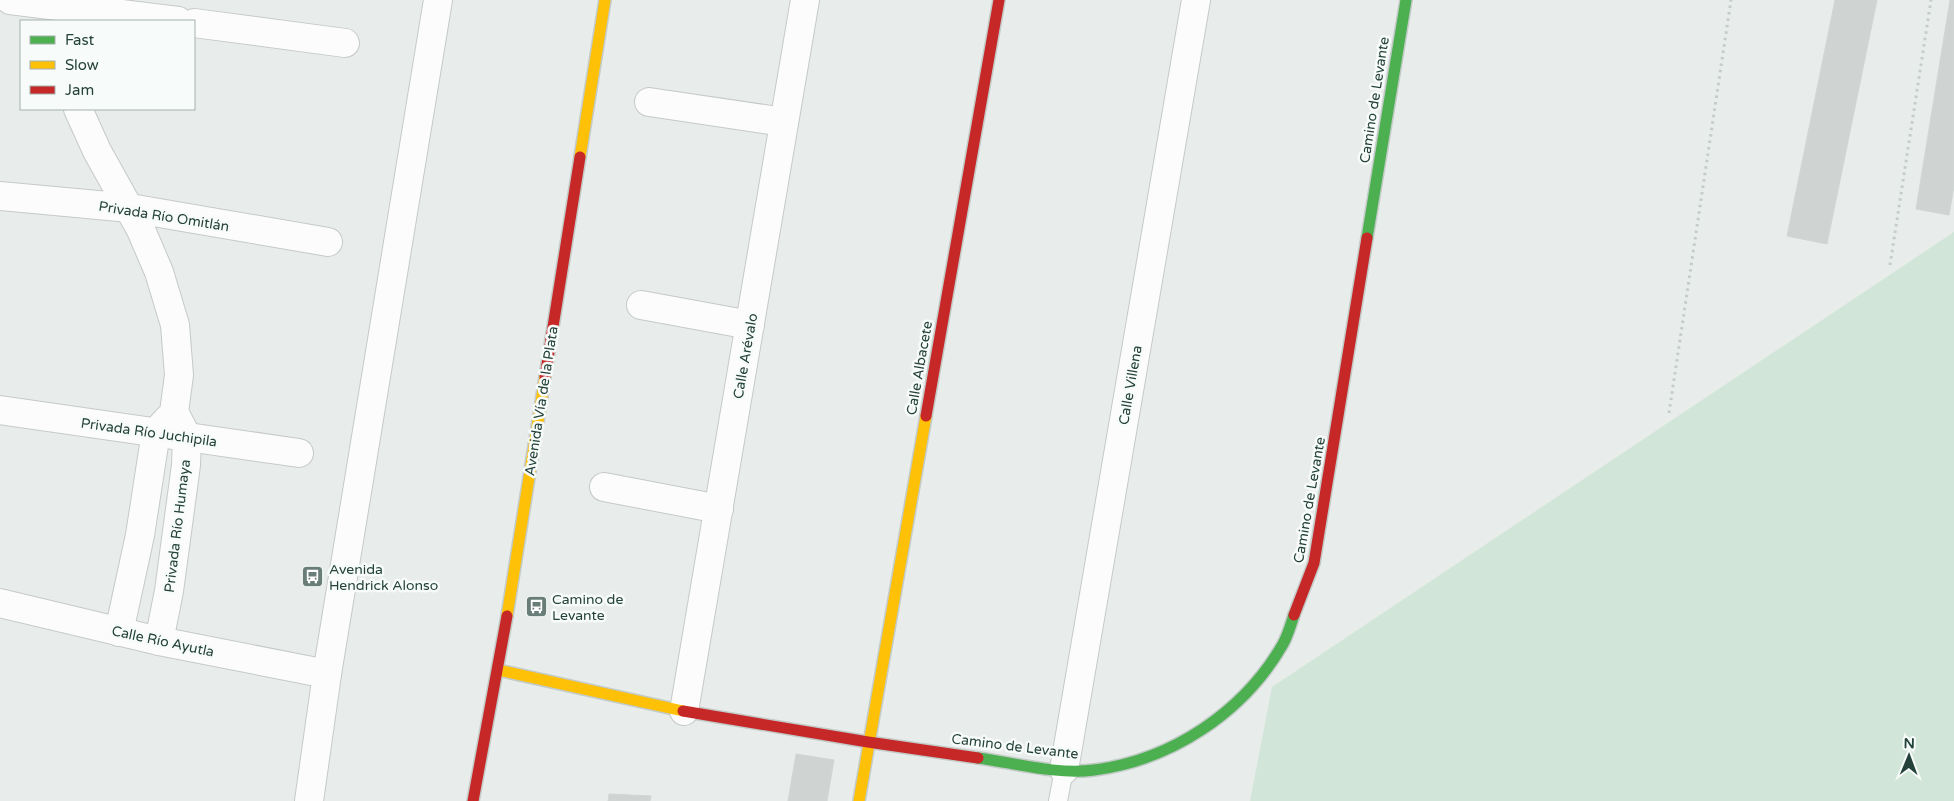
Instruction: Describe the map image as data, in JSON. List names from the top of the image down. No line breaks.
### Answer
{"streets":{"street":["Camino de Levante","Privada Río Omitlán","Calle Arévalo","Calle Albacete","Calle Villena","Avenida Vía de la Plata","Privada Río Juchipila","Privada Río Humaya","Calle Río Ayutla"]},"crossings":[["Camino de Levante","Calle Arévalo"],["Camino de Levante","Calle Albacete"],["Camino de Levante","Calle Villena"],["Camino de Levante","Avenida Vía de la Plata"],["Privada Río Juchipila","Privada Río Humaya"],["Privada Río Humaya","Calle Río Ayutla"]],"places":{"bus stop":["Avenida Hendrick Alonso","Camino de Levante"]},"legend":["Fast","Slow","Jam"],"north":"top"}
